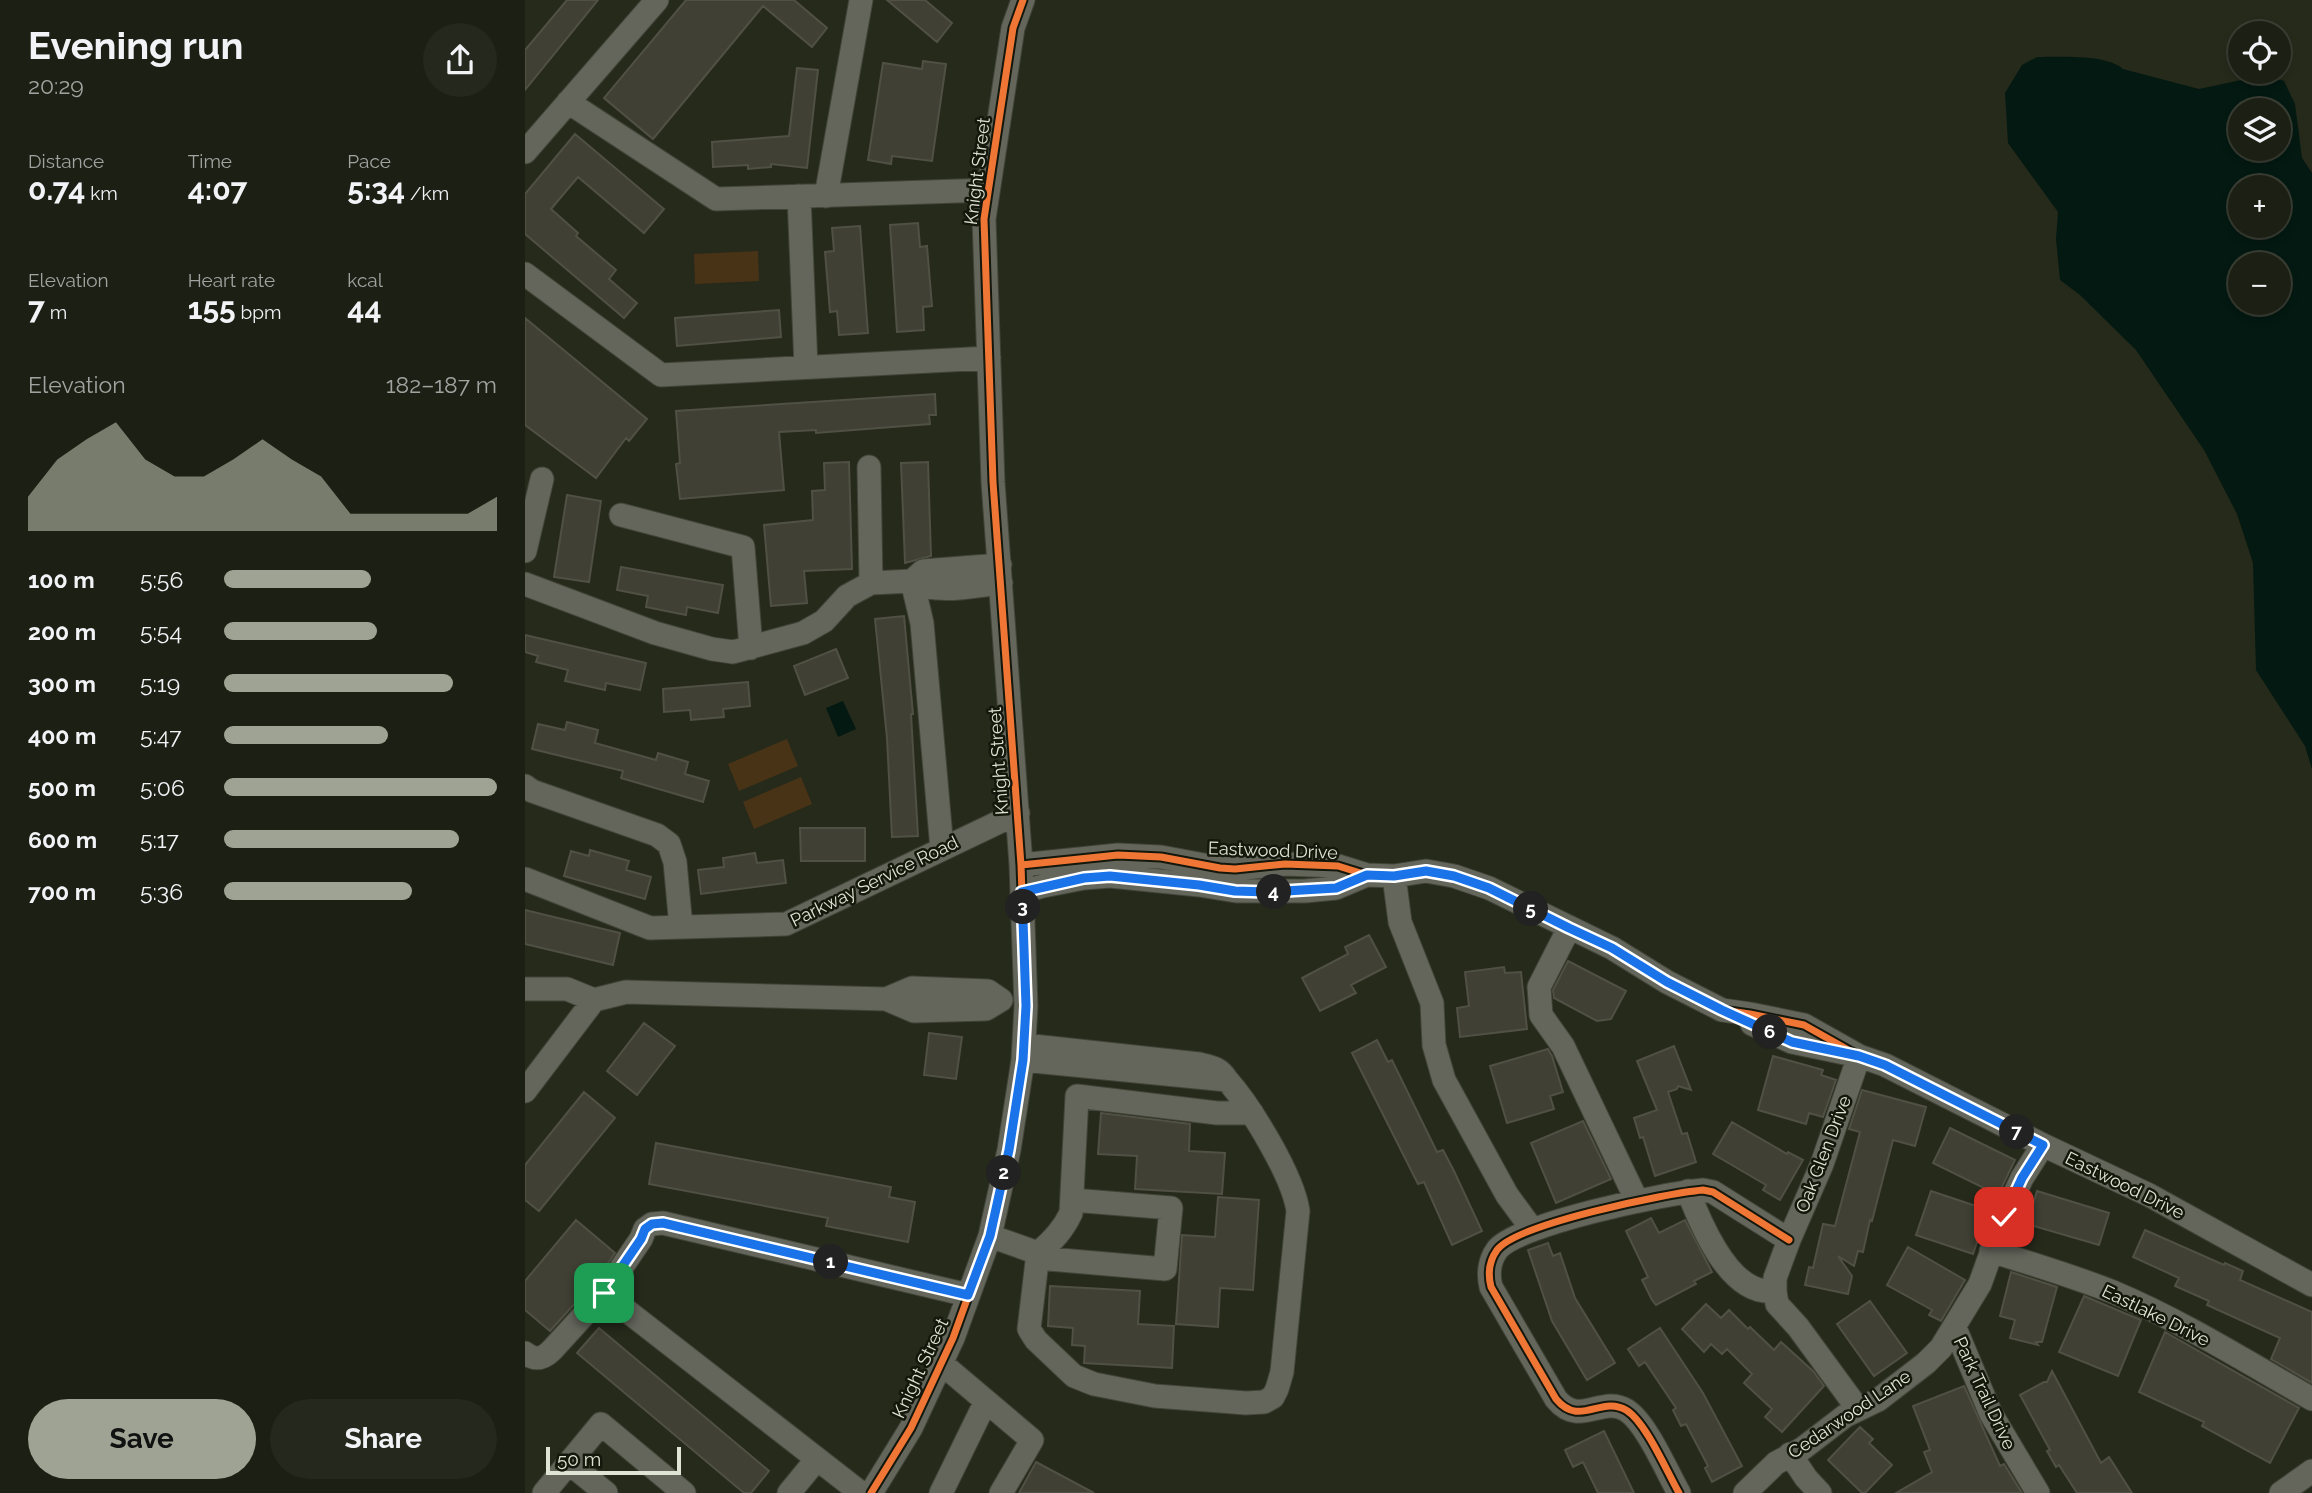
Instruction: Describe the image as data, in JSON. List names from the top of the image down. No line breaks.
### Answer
{"streets":{"street":["Knight Street","Eastwood Drive","Parkway Service Road","Oak Glen Drive","Eastlake Drive","Park Trail Drive","Cedarwood Lane"]},"crossings":[["Knight Street","Eastwood Drive"],["Knight Street","Parkway Service Road"],["Eastwood Drive","Oak Glen Drive"],["Eastwood Drive","Cedarwood Lane"],["Eastlake Drive","Cedarwood Lane"],["Park Trail Drive","Cedarwood Lane"]],"scale_bar":"50 m","page":{"heading":["Evening run","20:29"],"map_buttons":["+","−"],"stats":[["Distance","0.74 km"],["Time","4:07"],["Pace","5:34 /km"],["Elevation","7 m"],["Heart rate","155 bpm"],["kcal","44"]],"chart":["Elevation","182–187 m"],"list":[{"name":"100 m","note":"5:56"},{"name":"200 m","note":"5:54"},{"name":"300 m","note":"5:19"},{"name":"400 m","note":"5:47"},{"name":"500 m","note":"5:06"},{"name":"600 m","note":"5:17"},{"name":"700 m","note":"5:36"}],"pins":["4","3","5","6","7","2","1"],"buttons":["Save","Share"],"scale":"50 m"}}
